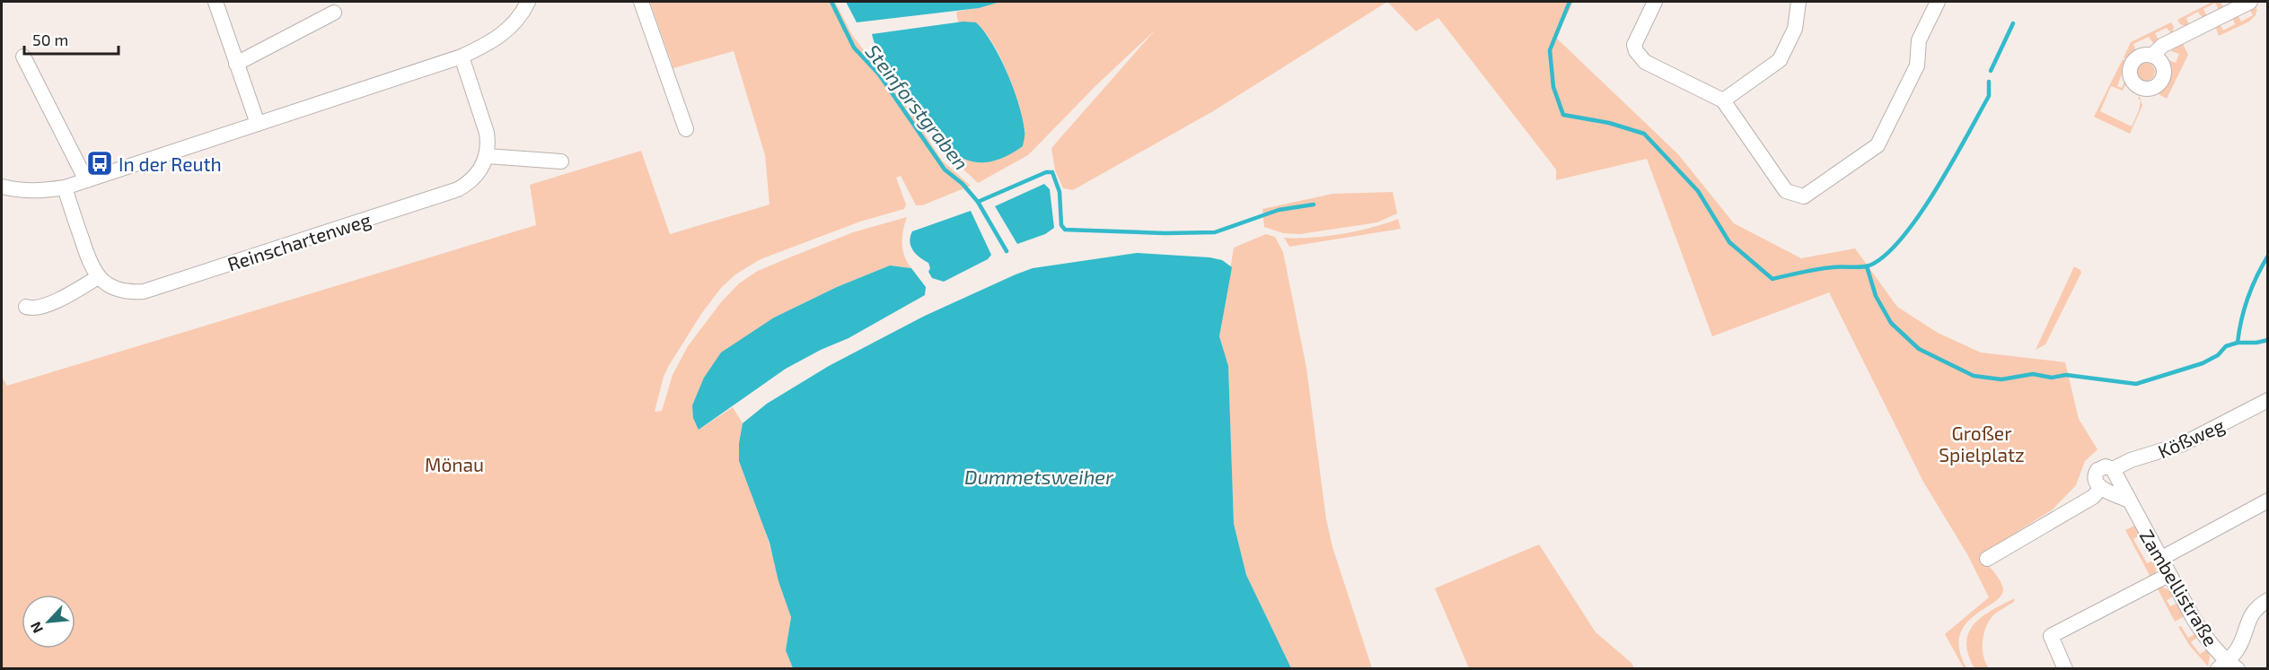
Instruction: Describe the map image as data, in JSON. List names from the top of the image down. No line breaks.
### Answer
{"streets":{"street":["Reinschartenweg","Kößweg","Zambellistraße"]},"crossings":[["Kößweg","Zambellistraße"]],"water":["Steinforstgraben","Dummetsweiher"],"parks":["Großer Spielplatz","Mönau"],"places":{"bus stop":["In der Reuth"]},"scale_bar":"50 m","north":"bottom left"}
